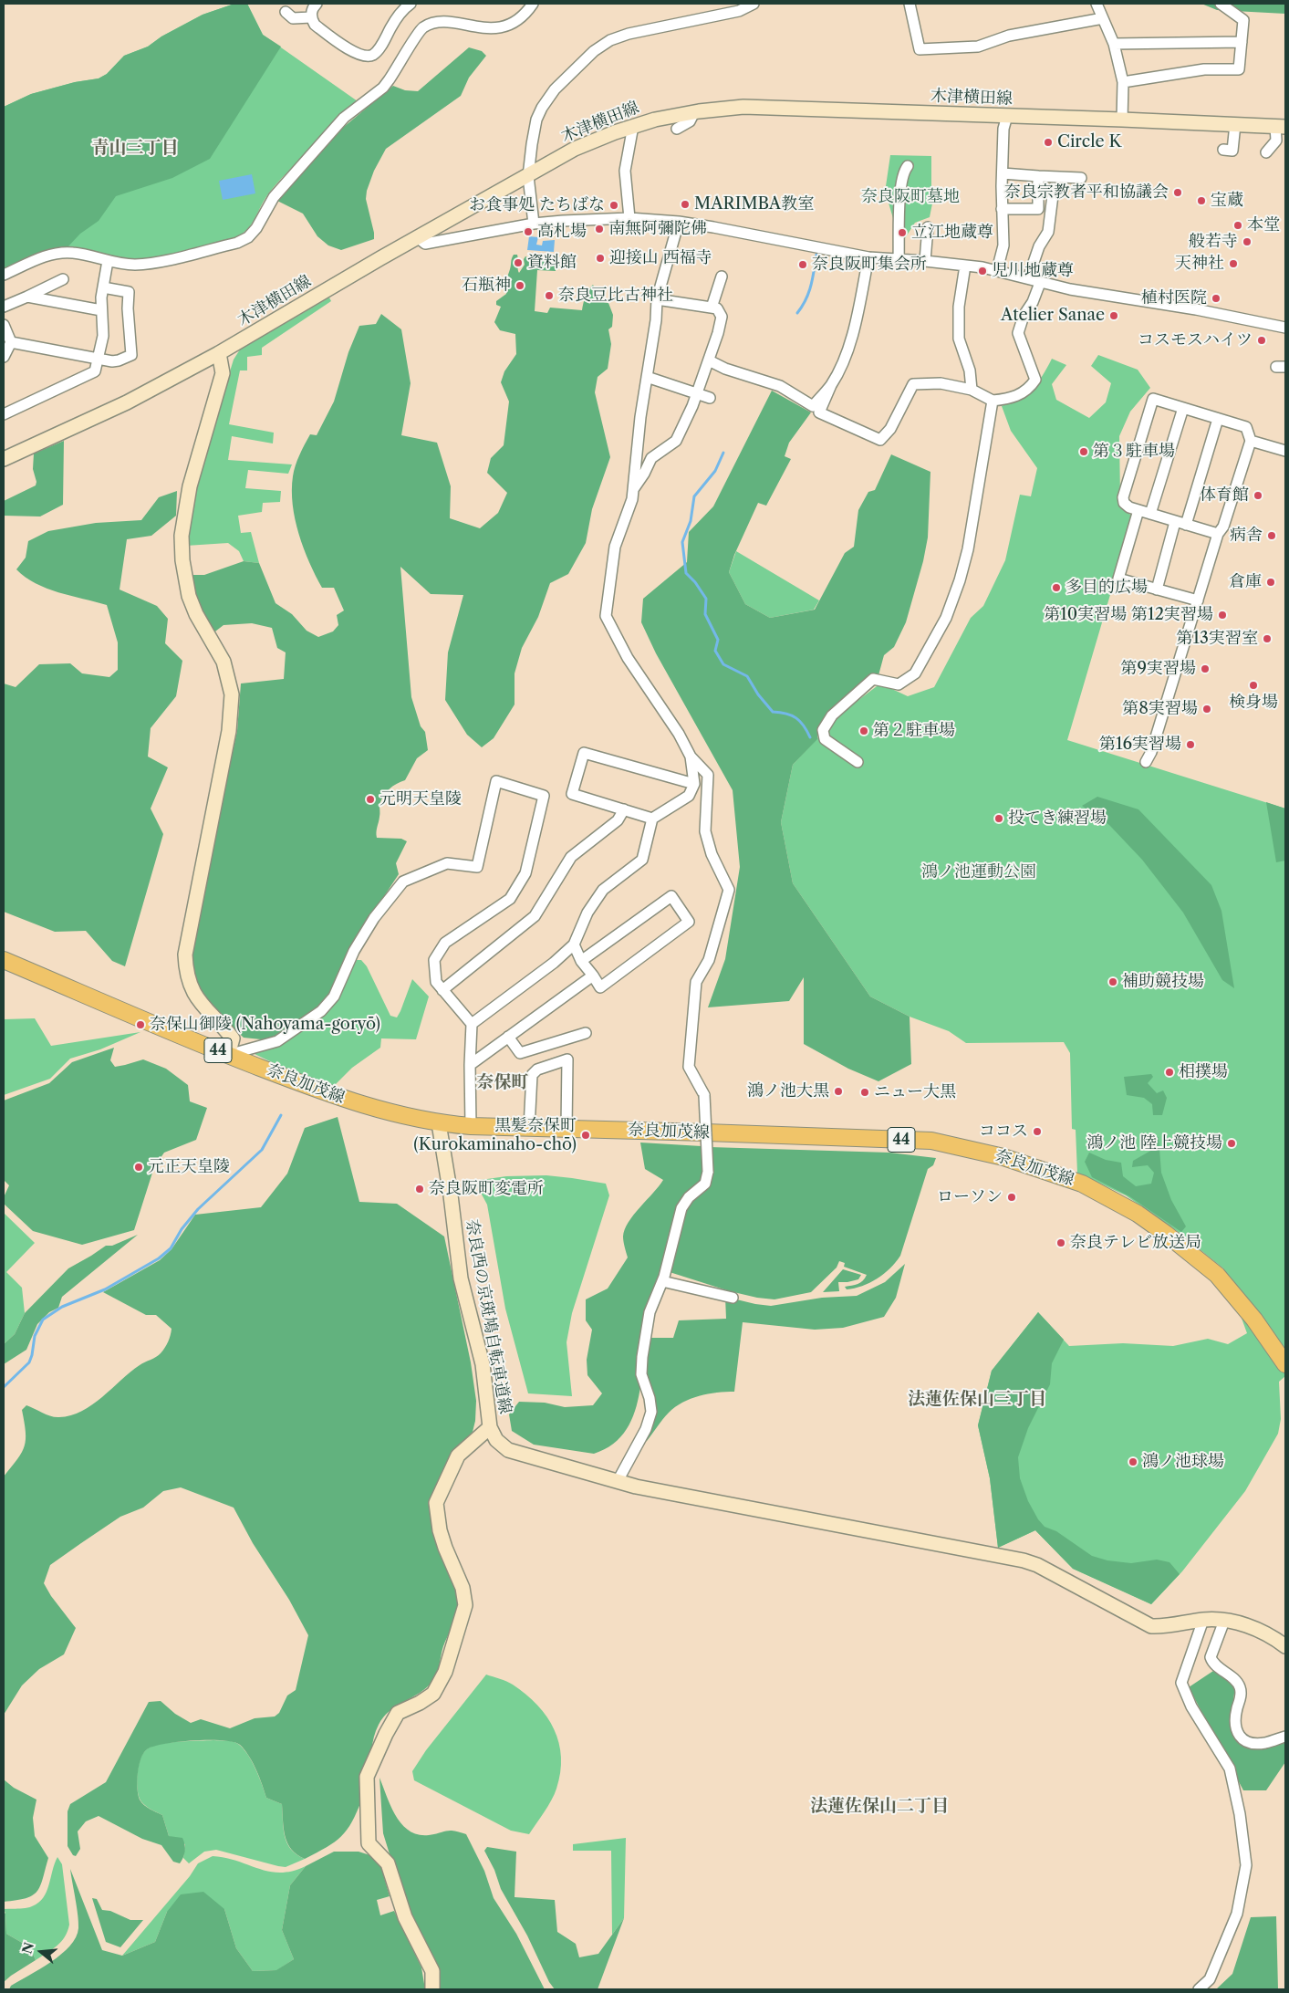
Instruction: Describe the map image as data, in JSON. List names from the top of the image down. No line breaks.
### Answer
{"streets":{"main road":["木津横田線","44","奈良加茂線","奈良西の京斑鳩自転車道線"]},"crossings":[["奈良加茂線","奈良西の京斑鳩自転車道線"]],"districts":["青山三丁目","奈保町","法蓮佐保山三丁目","法蓮佐保山二丁目"],"parks":["奈良阪町墓地","鴻ノ池運動公園"],"places":["Circle K","奈良宗教者平和協議会","宝蔵","MARIMBA教室","お食事処 たちばな","本堂","南無阿彌陀佛","高札場","立江地蔵尊","般若寺","迎接山 西福寺","資料館","天神社","奈良阪町集会所","児川地蔵尊","石瓶神","奈良豆比古神社","植村医院","Atelier Sanae","コスモスハイツ","第３駐車場","体育館","病舎","倉庫","多目的広場","第10実習場 第12実習場","第13実習室","第9実習場","検身場","第8実習場","第２駐車場","第16実習場","元明天皇陵","投てき練習場","補助競技場","奈保山御陵 (Nahoyama-goryō)","相撲場","鴻ノ池大黒","ニュー大黒","ココス","黒髪奈保町 (Kurokaminaho-chō)","鴻ノ池 陸上競技場","元正天皇陵","奈良阪町変電所","ローソン","奈良テレビ放送局","鴻ノ池球場"],"north":"left"}
